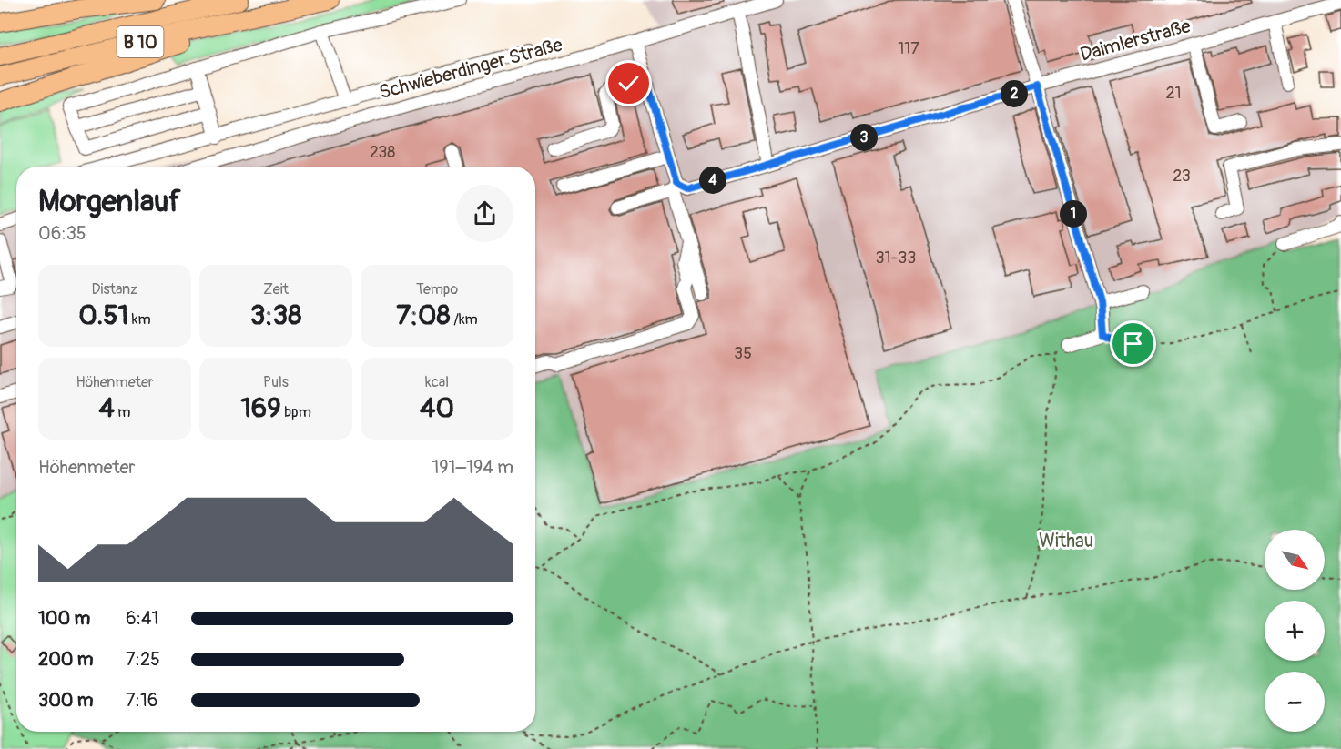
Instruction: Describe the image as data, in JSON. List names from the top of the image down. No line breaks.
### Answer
{"streets":{"highway":["B 10"],"street":["Daimlerstraße","Schwieberdinger Straße"]},"parks":["Withau"],"house_numbers":["117","21","238","23","31-33","35"],"north":"bottom right","page":{"pins":["2","3","4","1"],"heading":["Morgenlauf","06:35"],"stats":[["Distanz","0.51 km"],["Zeit","3:38"],["Tempo","7:08 /km"],["Höhenmeter","4 m"],["Puls","169 bpm"],["kcal","40"]],"chart":["Höhenmeter","191–194 m"],"map_buttons":["+","−"],"list":[{"name":"100 m","note":"6:41"},{"name":"200 m","note":"7:25"},{"name":"300 m","note":"7:16"}]}}
